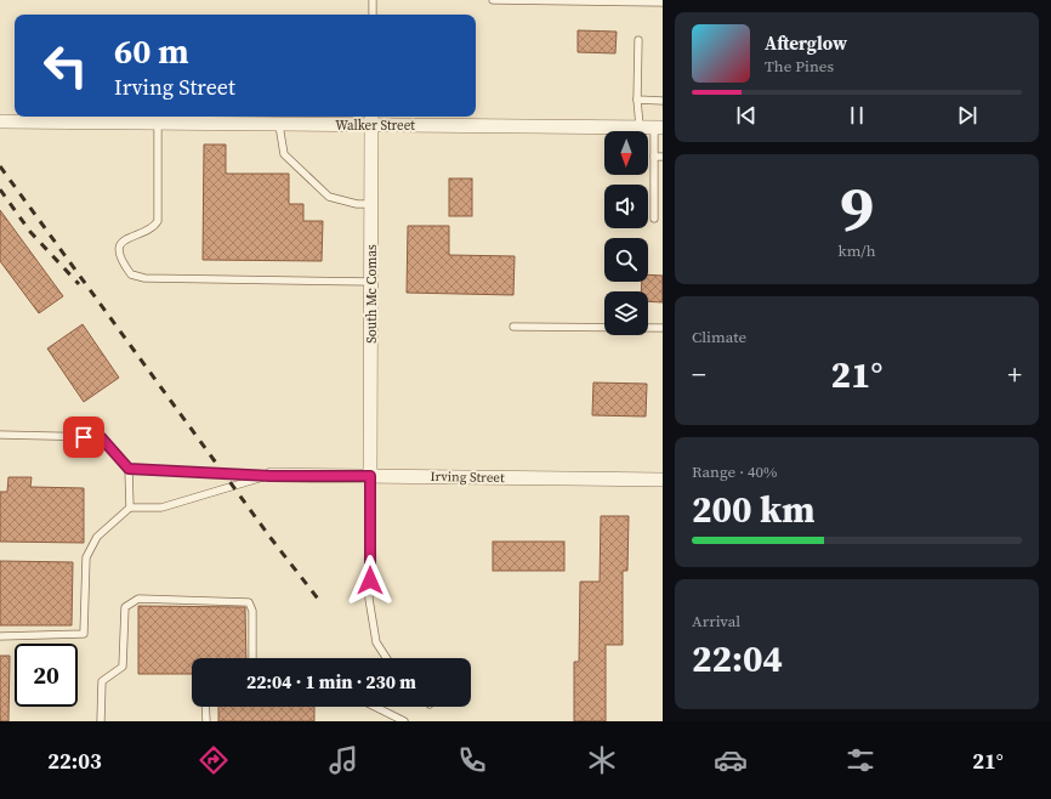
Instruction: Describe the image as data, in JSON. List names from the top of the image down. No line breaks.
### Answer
{"streets":{"street":["Walker Street","South Mc Comas","Irving Street"]},"crossings":[["Walker Street","South Mc Comas"],["South Mc Comas","Irving Street"]],"north":"bottom","page":{"turn":["60 m","Irving Street"],"song":["Afterglow","The Pines"],"tile":[["9","km/h"],"Climate",["Range · 40%","200 km"],["Arrival","22:04"]],"heat":["−","21°","+"],"limit":"20","trip":"22:04 · 1 min · 230 m","tabs":["22:03","21°"]}}
